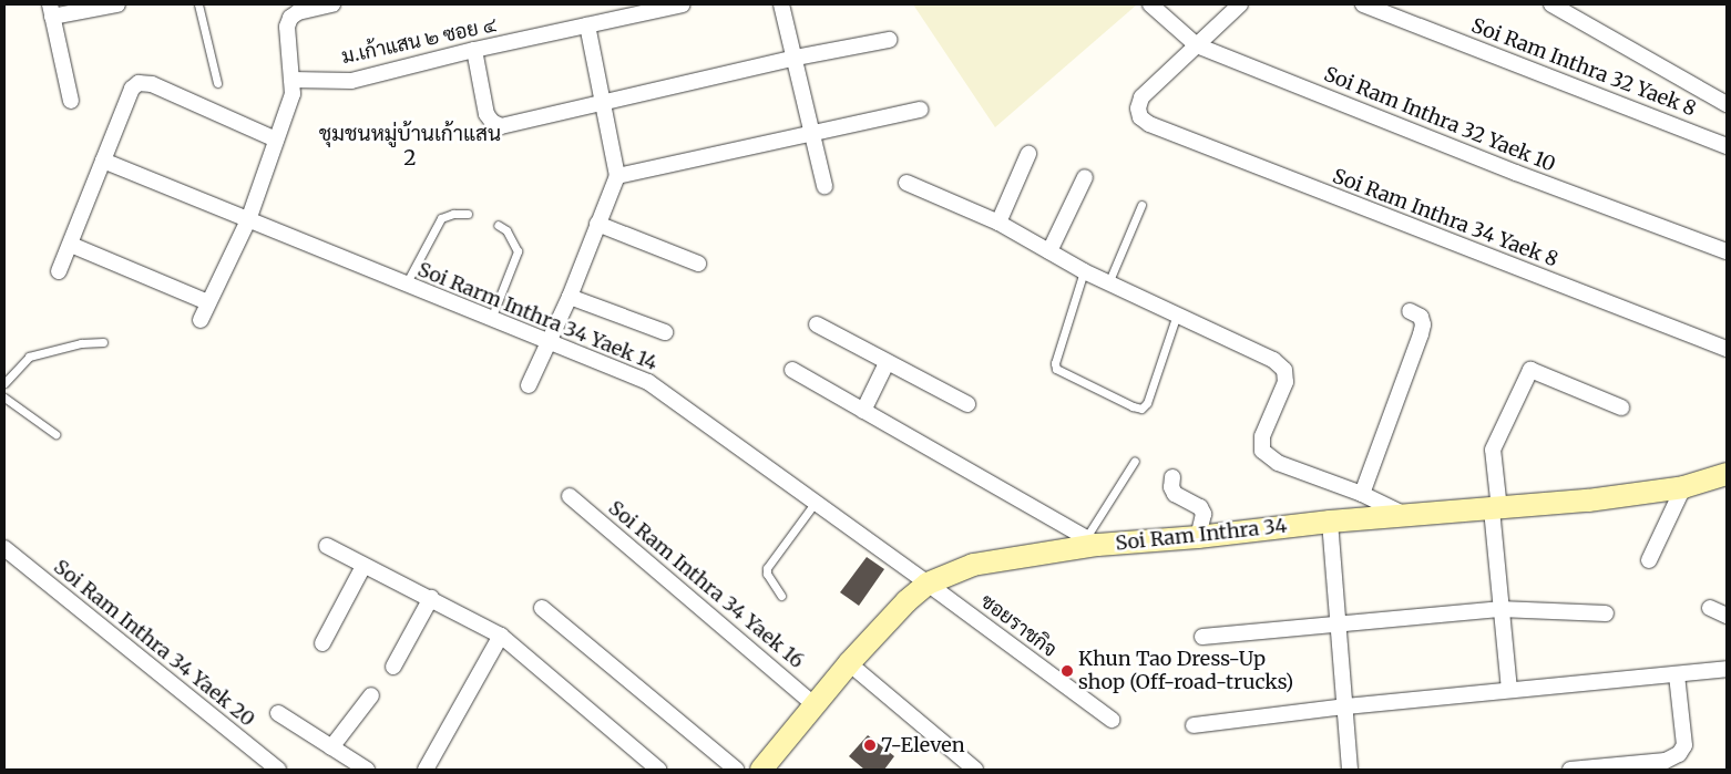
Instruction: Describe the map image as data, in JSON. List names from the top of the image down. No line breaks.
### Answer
{"streets":{"street":["ม.เก้าแสน ๒ ซอย ๔","Soi Ram Inthra 32 Yaek 8","Soi Ram Inthra 32 Yaek 10","Soi Ram Inthra 34 Yaek 8","Soi Rarm Inthra 34 Yaek 14","Soi Ram Inthra 34","Soi Ram Inthra 34 Yaek 16","ซอยราชกิจ","Soi Ram Inthra 34 Yaek 20"]},"crossings":[["Soi Ram Inthra 32 Yaek 10","Soi Ram Inthra 34 Yaek 8"],["Soi Rarm Inthra 34 Yaek 14","Soi Ram Inthra 34"],["Soi Rarm Inthra 34 Yaek 14","ซอยราชกิจ"],["Soi Ram Inthra 34","Soi Ram Inthra 34 Yaek 16"],["Soi Ram Inthra 34","ซอยราชกิจ"]],"districts":["ชุมชนหมู่บ้านเก้าแสน 2"],"places":["Khun Tao Dress-Up shop (Off-road-trucks)","7-Eleven"]}
